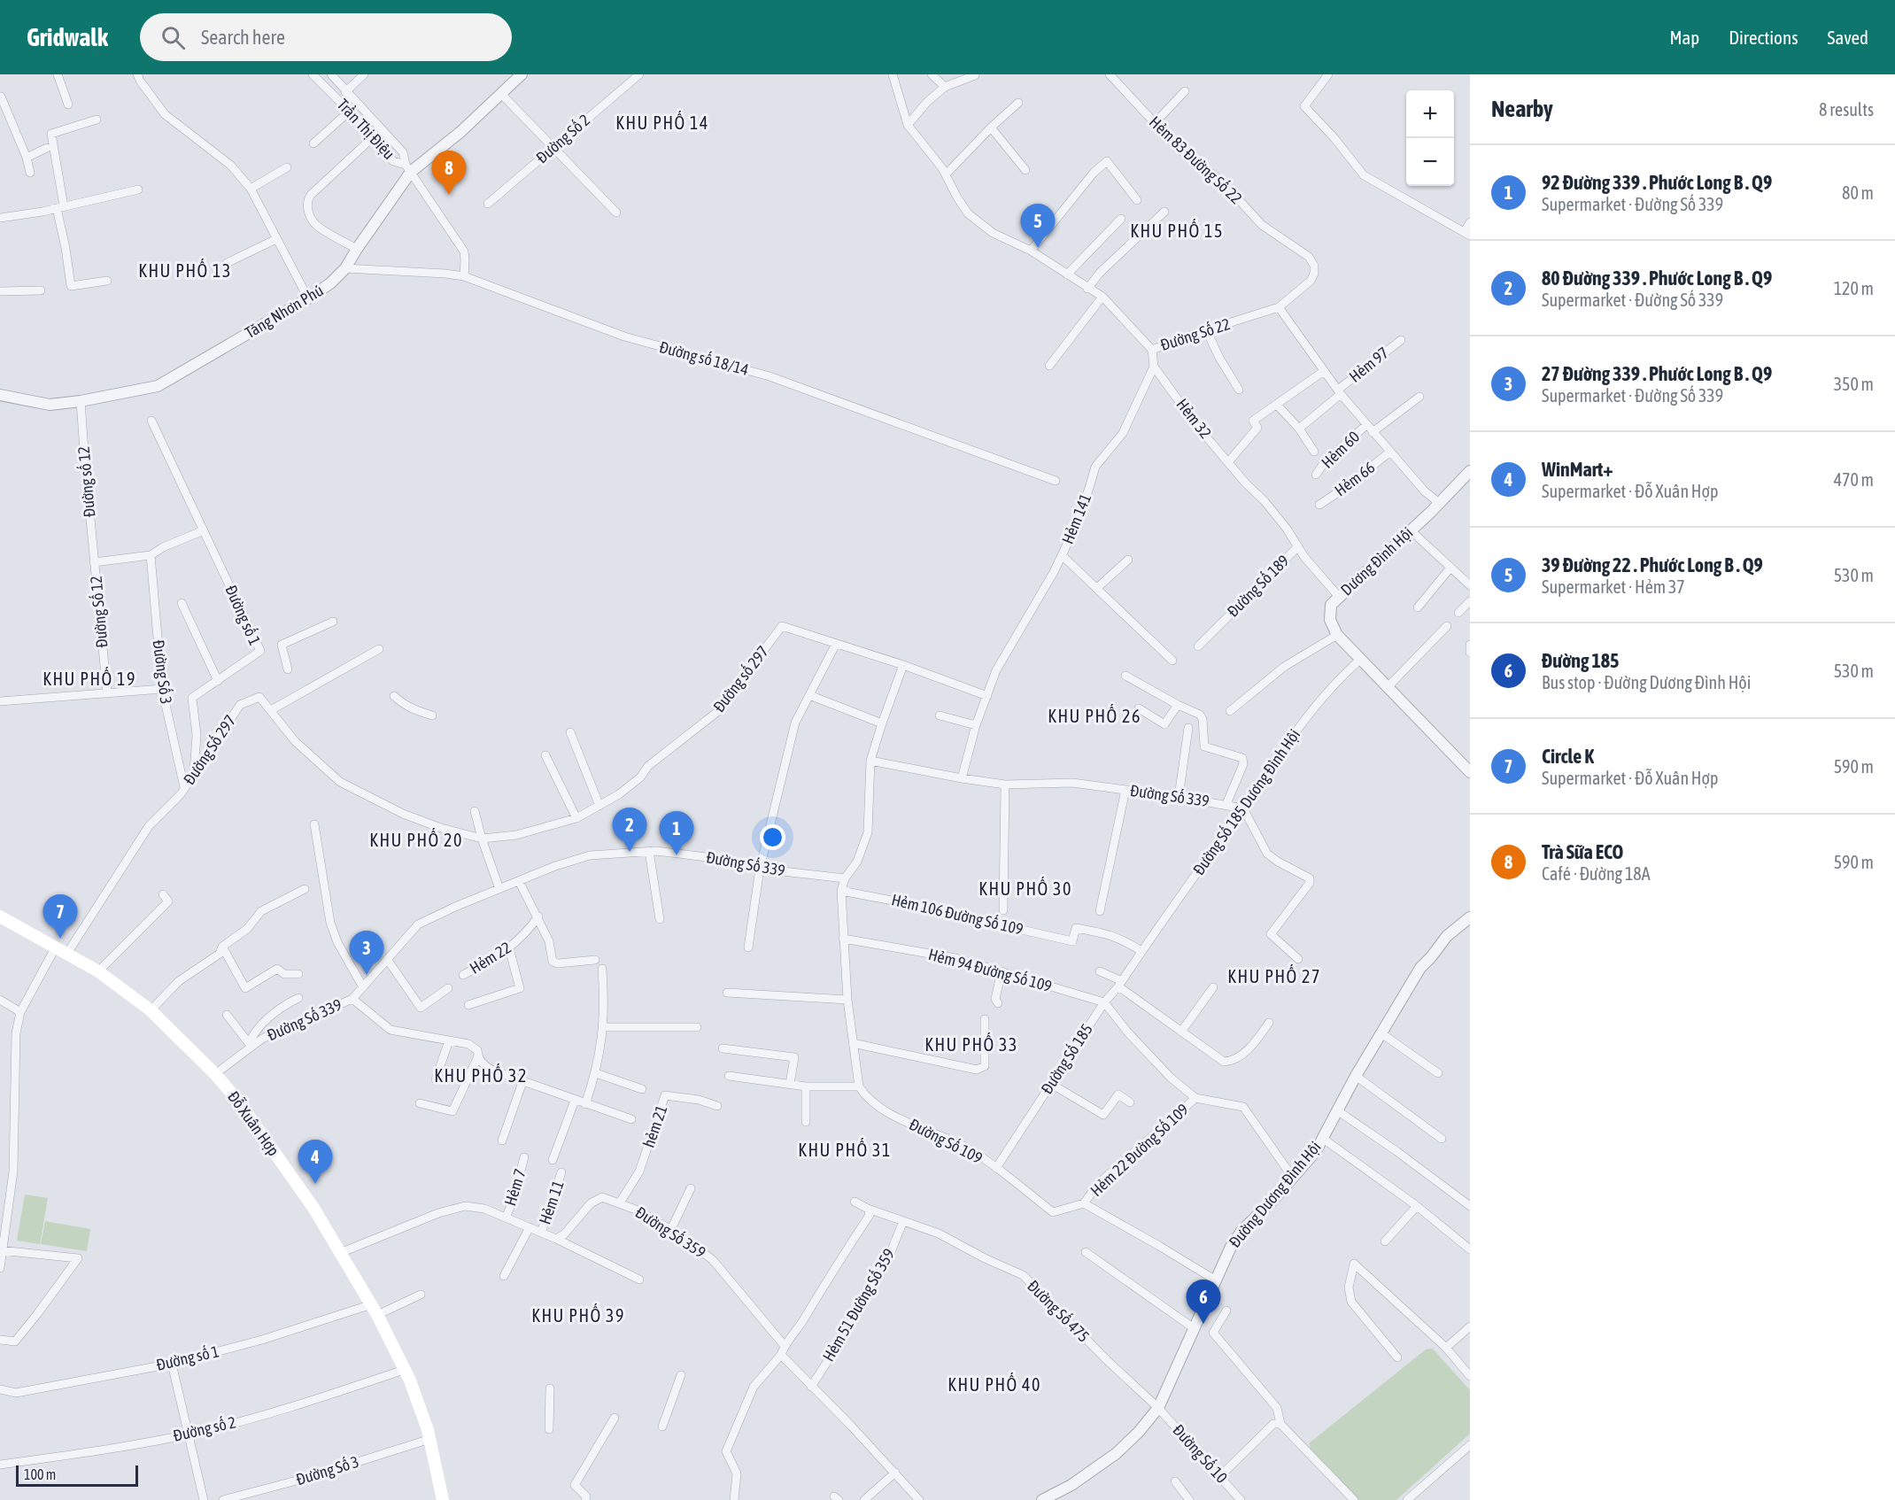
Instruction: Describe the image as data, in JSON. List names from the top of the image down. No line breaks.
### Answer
{"streets":{"main road":["Đỗ Xuân Hợp"],"street":["Trần Thị Điệu","Đường Số 2","Hẻm 83 Đường Số 22","Tăng Nhơn Phú","Đường Số 22","Đường số 18/14","Hẻm 97","Hẻm 32","Hẻm 60","Hẻm 66","Đường số 12","Hẻm 141","Dương Đình Hội","Đường Số 189","Đường Số 12","Đường số 1","Đường Số 3","Đường số 297","Đường Số 297","Đường Số 339","Đường Số 185 Dương Đình Hội","Hẻm 106 Đường Số 109","Hẻm 22","Hẻm 94 Đường Số 109","Đường Số 185","hẻm 21","Đường Số 109","Hẻm 22 Đường Số 109","Hẻm 7","Đường Dương Đình Hội","Hẻm 11","Đường Số 359","Hẻm 51 Đường Số 359","Đường Số 475","Đường số 2","Đường Số 10"]},"crossings":[["Trần Thị Điệu","Tăng Nhơn Phú"],["Hẻm 83 Đường Số 22","Đường Số 22"],["Tăng Nhơn Phú","Đường số 18/14"],["Tăng Nhơn Phú","Đường số 12"],["Hẻm 32","Hẻm 141"],["Hẻm 32","Đường Số 189"],["Đường số 12","Đường Số 12"],["Hẻm 141","Đường số 297"],["Hẻm 141","Đường Số 339"],["Dương Đình Hội","Đường Số 189"],["Dương Đình Hội","Đường Số 185 Dương Đình Hội"],["Đường số 1","Đường Số 297"],["Đường số 1","Đỗ Xuân Hợp"],["Đường Số 3","Đường Số 297"],["Đường Số 3","Đỗ Xuân Hợp"],["Đường số 297","Đường Số 297"],["Đường Số 297","Đỗ Xuân Hợp"],["Đường Số 339","Đường Số 185 Dương Đình Hội"],["Đường Số 339","Đỗ Xuân Hợp"],["Đường Số 185 Dương Đình Hội","Hẻm 106 Đường Số 109"],["Đường Số 185 Dương Đình Hội","Đường Số 185"],["Hẻm 106 Đường Số 109","Đường Số 185"],["Hẻm 94 Đường Số 109","Đường Số 185"],["Đường Số 185","Đường Số 109"],["Đỗ Xuân Hợp","Đường số 2"],["hẻm 21","Đường Số 359"],["Đường Số 109","Hẻm 22 Đường Số 109"],["Đường Dương Đình Hội","Đường Số 475"],["Đường Dương Đình Hội","Đường Số 10"],["Hẻm 51 Đường Số 359","Đường Số 475"],["Đường Số 475","Đường Số 10"]],"districts":["KHU PHỐ 14","KHU PHỐ 15","KHU PHỐ 13","KHU PHỐ 19","KHU PHỐ 26","KHU PHỐ 20","KHU PHỐ 30","KHU PHỐ 27","KHU PHỐ 33","KHU PHỐ 32","KHU PHỐ 31","KHU PHỐ 39","KHU PHỐ 40"],"scale_bar":"100 m","page":{"header":"Gridwalk","search":"Search here","nav":["Map","Directions","Saved"],"heading":["Nearby","8 results"],"map_buttons":["+","−"],"list":[{"mark":"1","name":"92 Đường 339 . Phước Long B . Q9","note":"Supermarket · Đường Số 339","value":"80 m"},{"mark":"2","name":"80 Đường 339 . Phước Long B . Q9","note":"Supermarket · Đường Số 339","value":"120 m"},{"mark":"3","name":"27 Đường 339 . Phước Long B . Q9","note":"Supermarket · Đường Số 339","value":"350 m"},{"mark":"4","name":"WinMart+","note":"Supermarket · Đỗ Xuân Hợp","value":"470 m"},{"mark":"5","name":"39 Đường 22 . Phước Long B . Q9","note":"Supermarket · Hẻm 37","value":"530 m"},{"mark":"6","name":"Đường 185","note":"Bus stop · Đường Dương Đình Hội","value":"530 m"},{"mark":"7","name":"Circle K","note":"Supermarket · Đỗ Xuân Hợp","value":"590 m"},{"mark":"8","name":"Trà Sữa ECO","note":"Café · Đường 18A","value":"590 m"}],"pins":["8","5","2","1","7","3","4","6"],"scale":"100 m"}}
